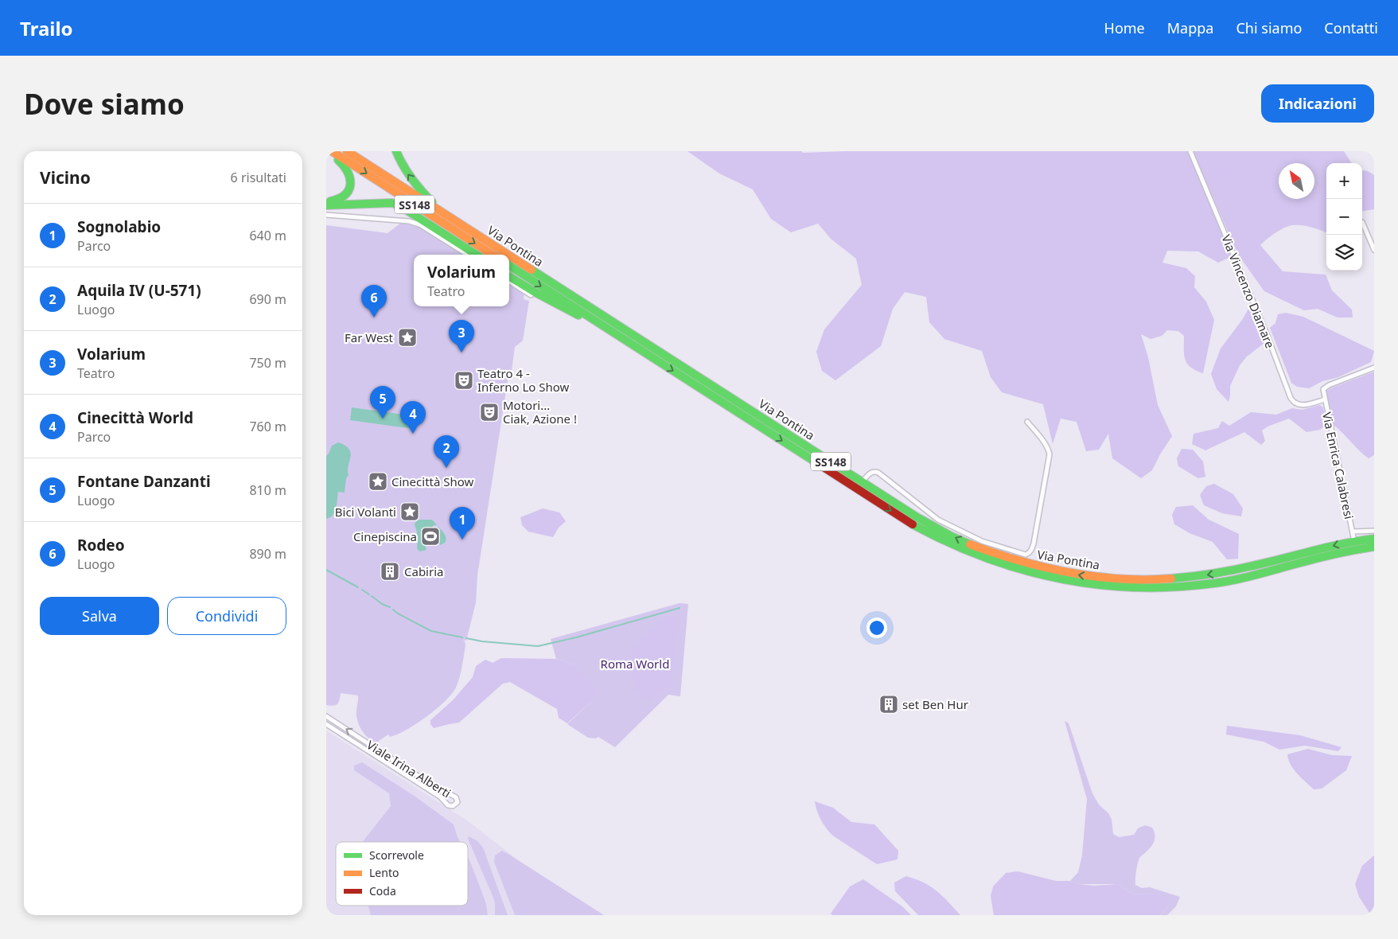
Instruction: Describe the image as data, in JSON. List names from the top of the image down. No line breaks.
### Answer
{"streets":{"highway":["SS148","Via Pontina"],"street":["Via Vincenzo Diamare","Via Enrica Calabresi","Viale Irina Alberti"]},"crossings":[["Via Pontina","Via Enrica Calabresi"],["Via Vincenzo Diamare","Via Enrica Calabresi"]],"parks":["Roma World"],"places":{"place":["Far West","Cinecittà Show","Bici Volanti"],"theatre":["Teatro 4 - Inferno Lo Show","Motori... Ciak, Azione !"],"sports":["Cinepiscina"],"building":["Cabiria","set Ben Hur"]},"legend":["Scorrevole","Lento","Coda"],"north":"top left","page":{"header":"Trailo","nav":["Home","Mappa","Chi siamo","Contatti"],"buttons":["Indicazioni",["Salva","Condividi"]],"title":"Dove siamo","heading":["Vicino","6 risultati"],"map_buttons":["+","−"],"list":[{"mark":"1","name":"Sognolabio","note":"Parco","value":"640 m"},{"mark":"2","name":"Aquila IV (U-571)","note":"Luogo","value":"690 m"},{"mark":"3","name":"Volarium","note":"Teatro","value":"750 m"},{"mark":"4","name":"Cinecittà World","note":"Parco","value":"760 m"},{"mark":"5","name":"Fontane Danzanti","note":"Luogo","value":"810 m"},{"mark":"6","name":"Rodeo","note":"Luogo","value":"890 m"}],"popup":["Volarium","Teatro"],"pins":["6","3","5","4","2","1"]}}
